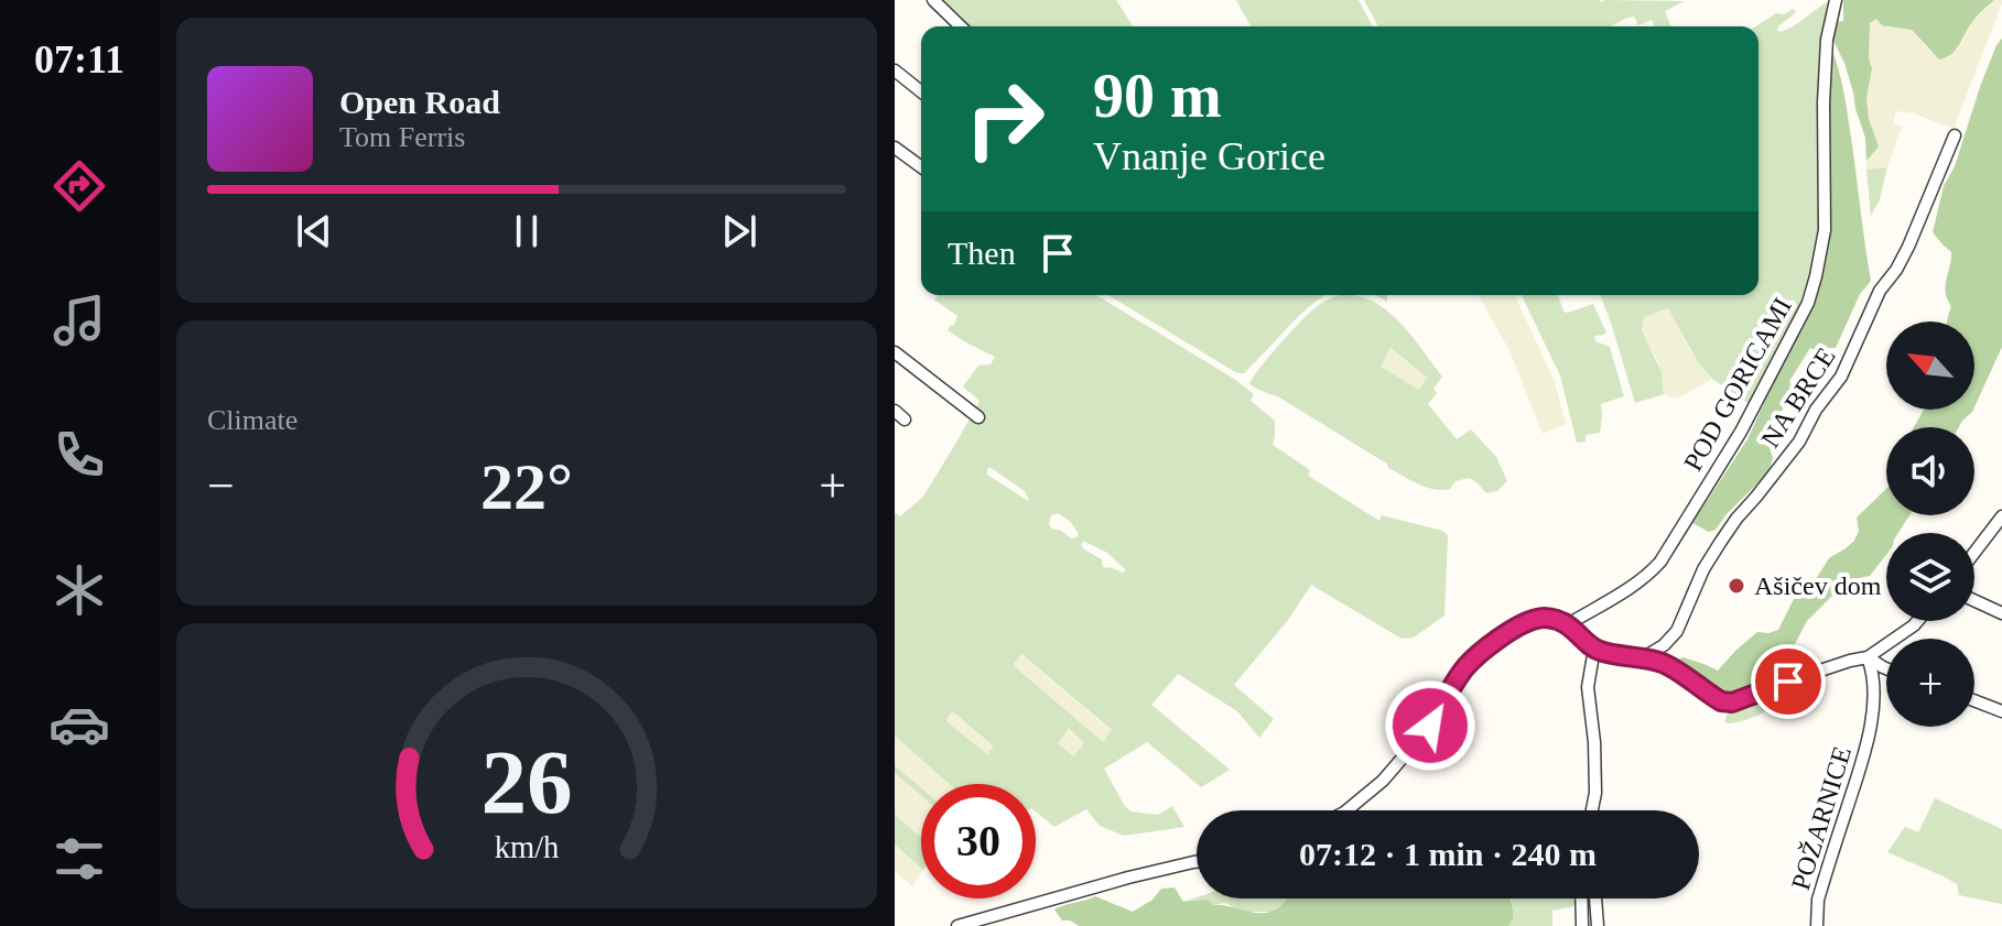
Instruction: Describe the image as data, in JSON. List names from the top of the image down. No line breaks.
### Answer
{"streets":{"street":["POD GORICAMI","NA BRCE","POŽARNICE"]},"places":["Ašičev dom"],"north":"top left","page":{"tabs":"07:11","turn":["90 m","Vnanje Gorice"],"song":["Open Road","Tom Ferris"],"then":"Then","tile":"Climate","map_buttons":"+","heat":["−","22°","+"],"limit":"30","trip":"07:12 · 1 min · 240 m","gauge":["26","km/h"]}}
